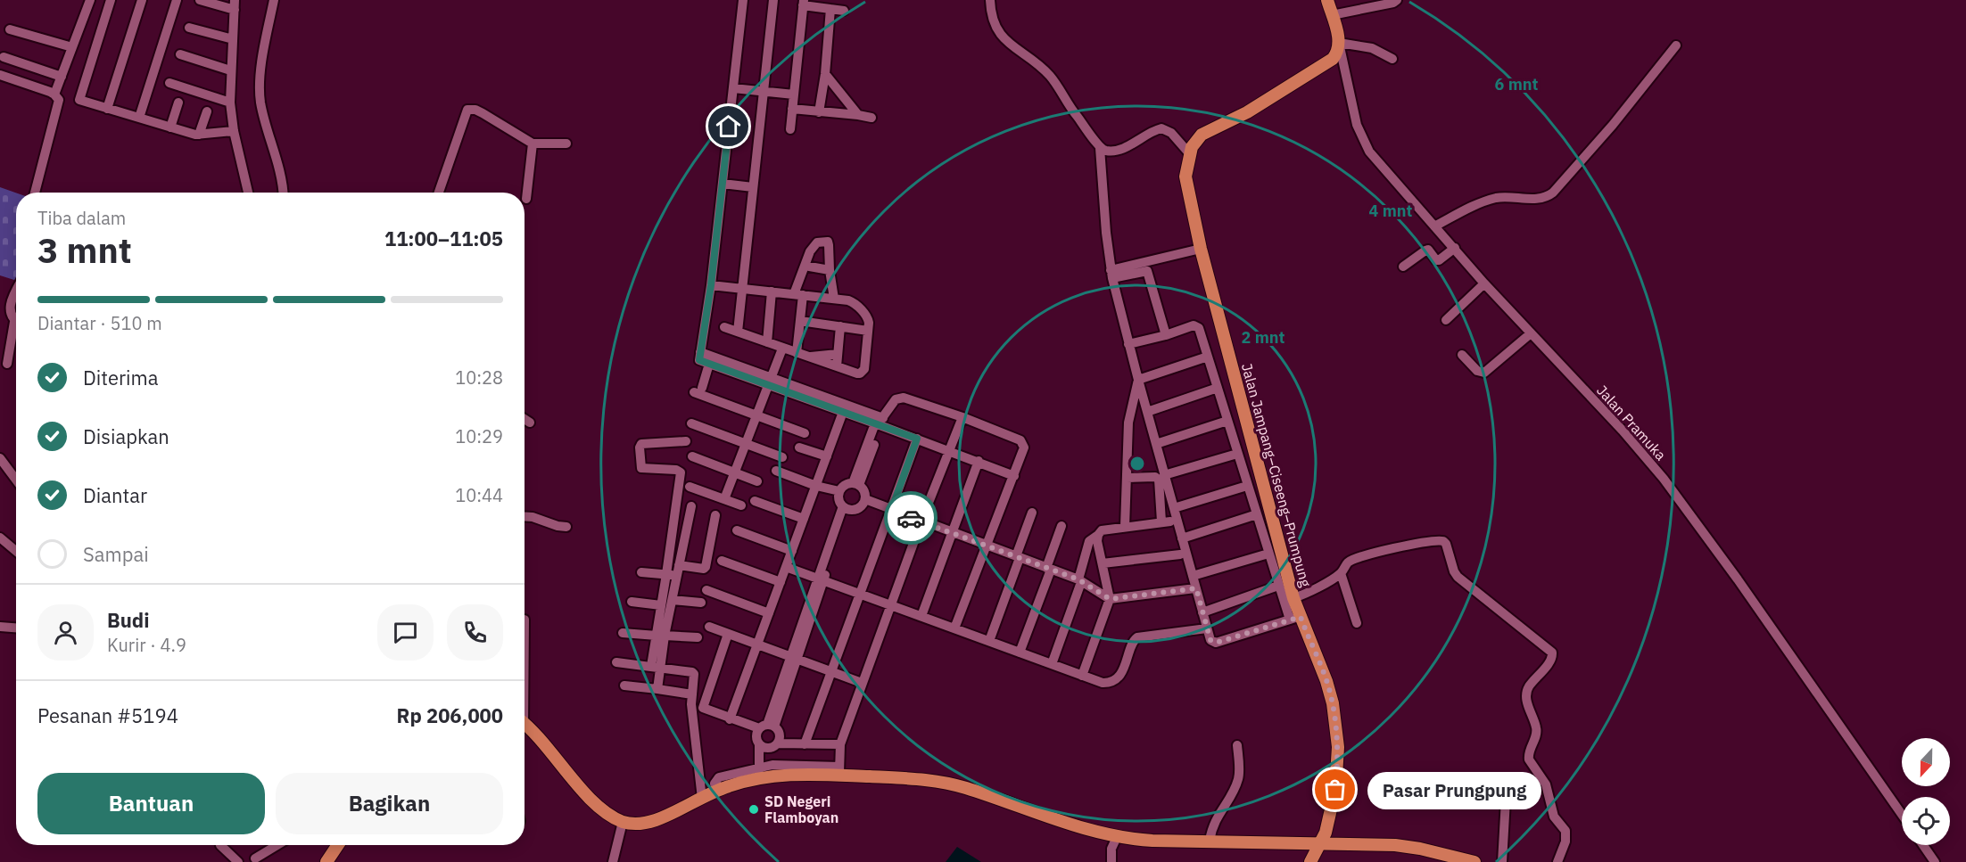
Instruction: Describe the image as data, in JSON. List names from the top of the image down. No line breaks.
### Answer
{"streets":{"main road":["Jalan Jampang–Ciseeng–Prumpung"],"street":["Jalan Pramuka"]},"crossings":[["Jalan Pramuka","Jalan Jampang–Ciseeng–Prumpung"]],"places":["Pasar Prungpung","SD Negeri Flamboyan"],"north":"bottom","page":{"heading":["3 mnt","Tiba dalam","11:00–11:05"],"panel":["Budi","Kurir · 4.9","Pesanan #5194","Rp 206,000"],"bar":"Diantar · 510 m","list":[["Diterima","10:28"],["Disiapkan","10:29"],["Diantar","10:44"],"Sampai"],"buttons":["Bantuan","Bagikan"],"bubble":"Pasar Prungpung"},"rings":["6 mnt","4 mnt","2 mnt"]}
